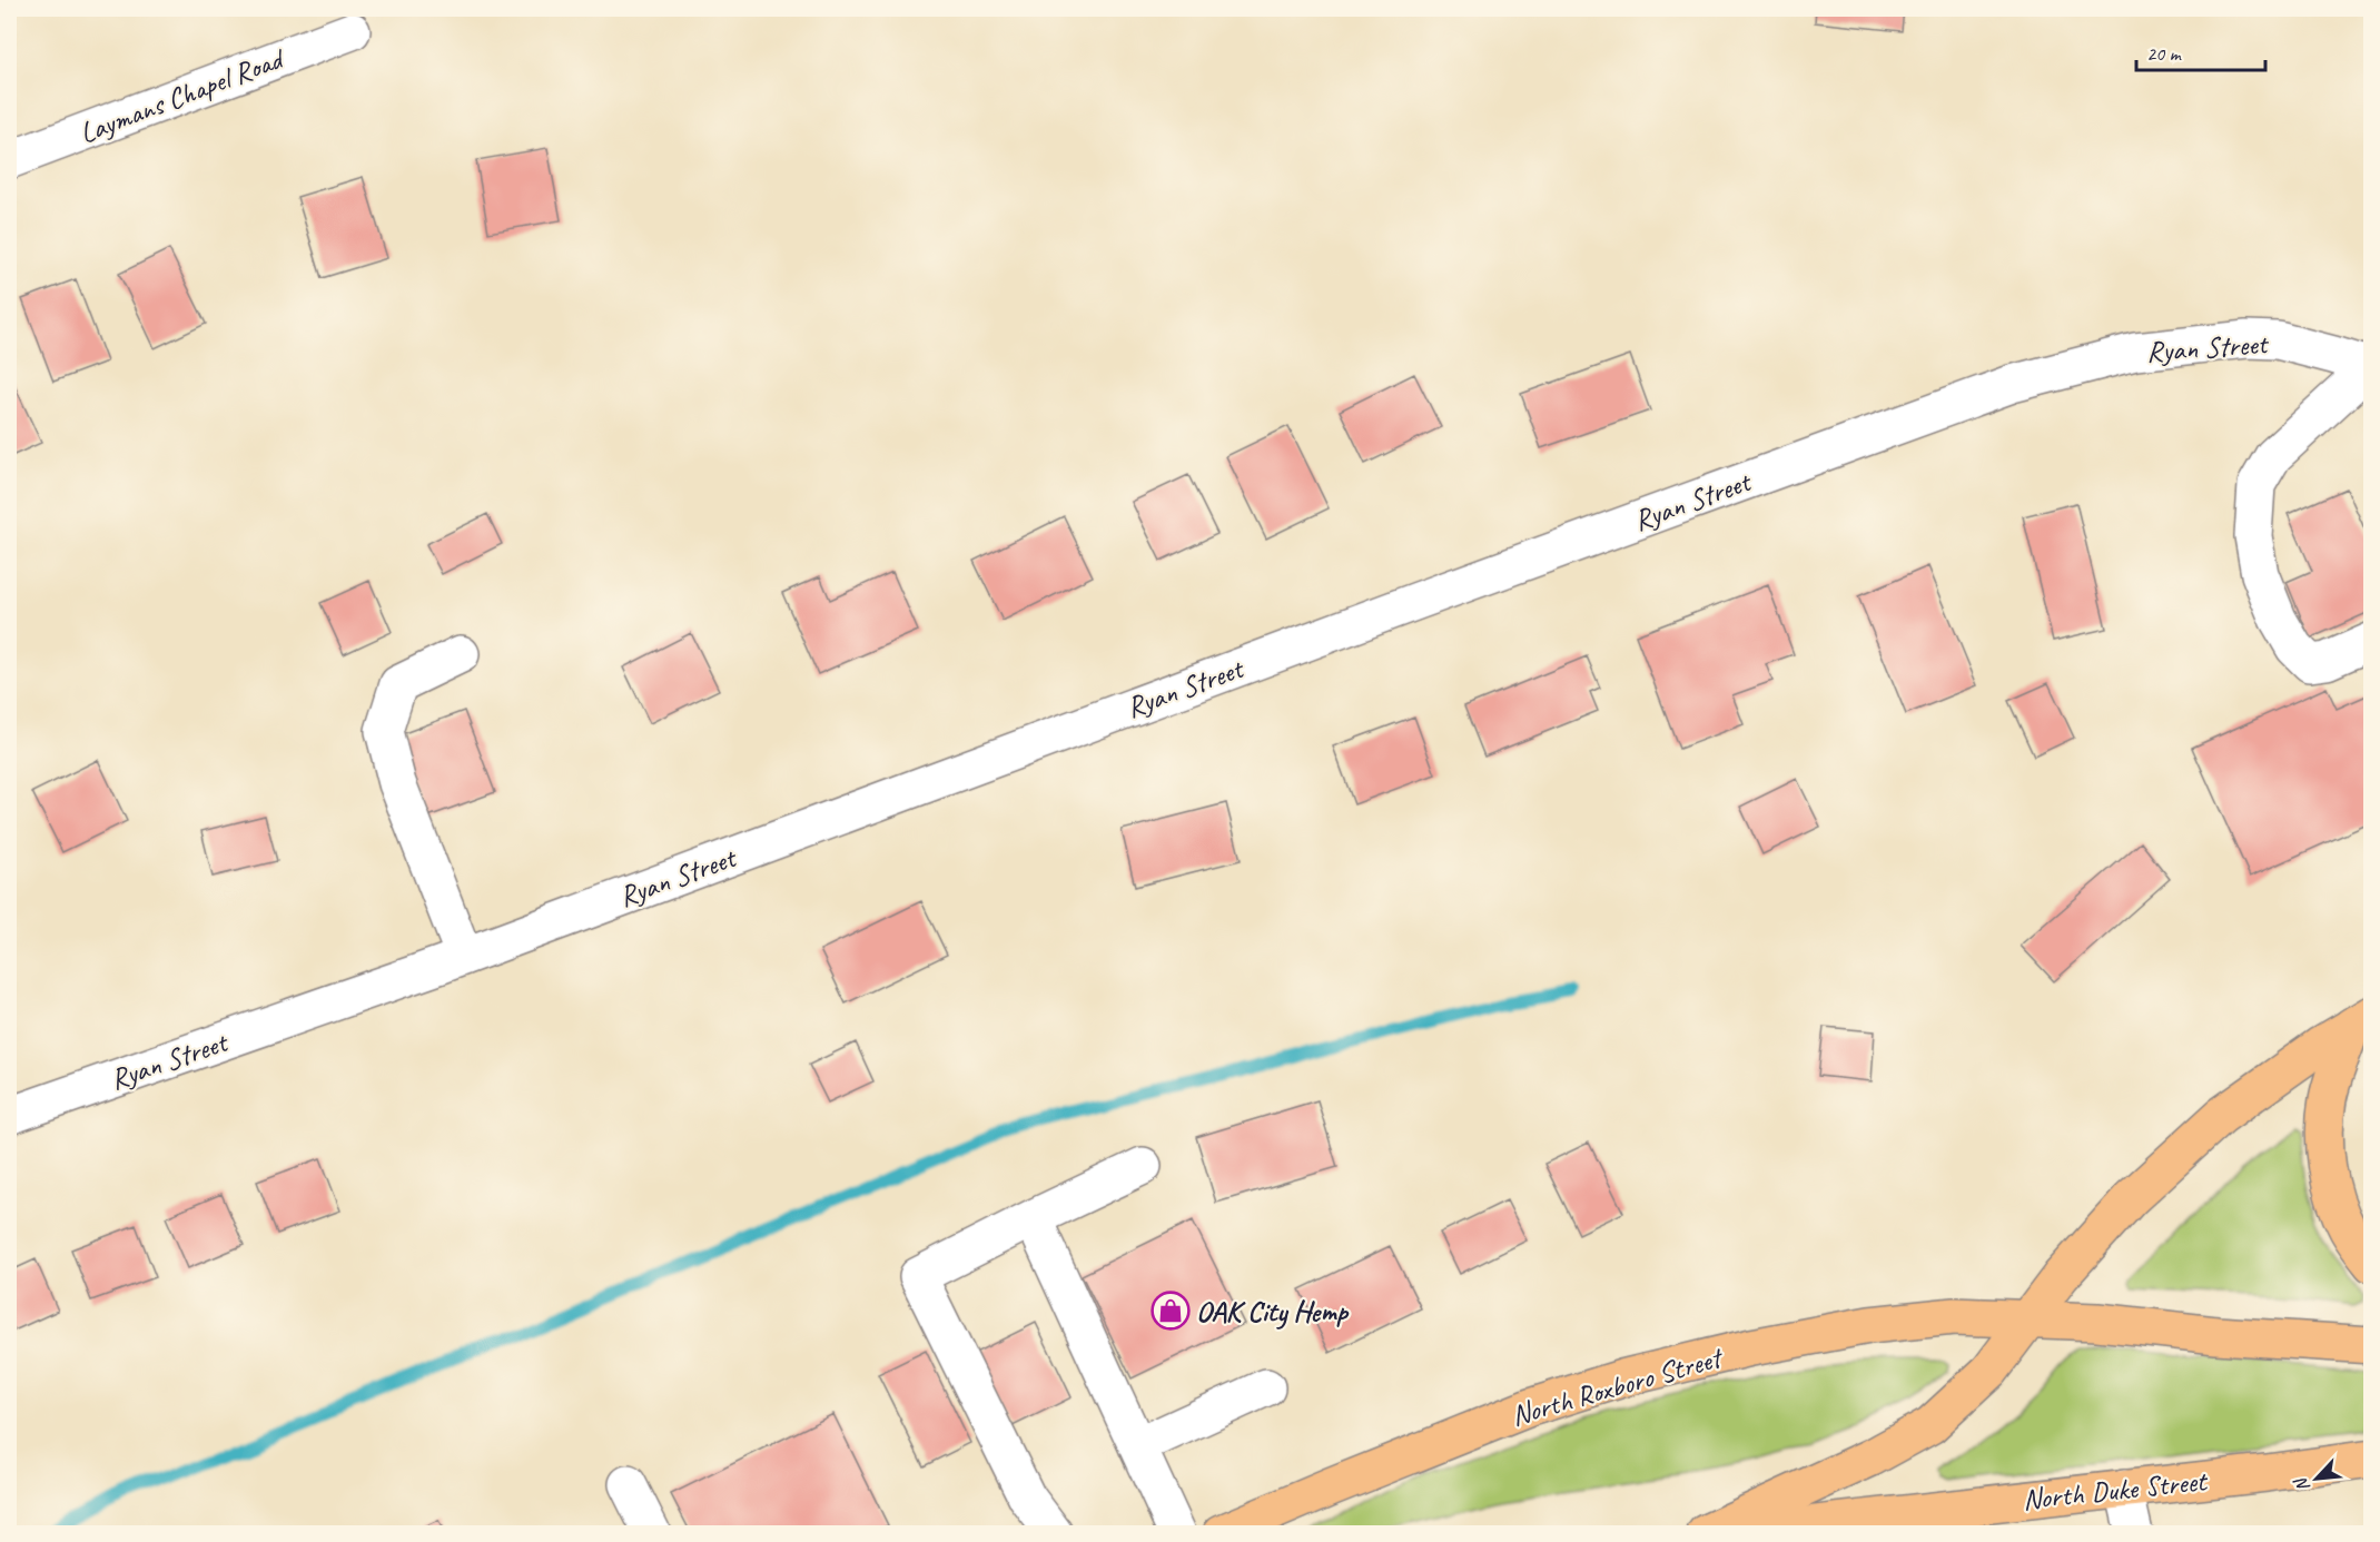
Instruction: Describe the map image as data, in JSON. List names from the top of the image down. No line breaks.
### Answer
{"streets":{"main road":["North Roxboro Street","North Duke Street"],"street":["Laymans Chapel Road","Ryan Street"]},"places":{"shop":["OAK City Hemp"]},"scale_bar":"20 m","north":"bottom left"}
